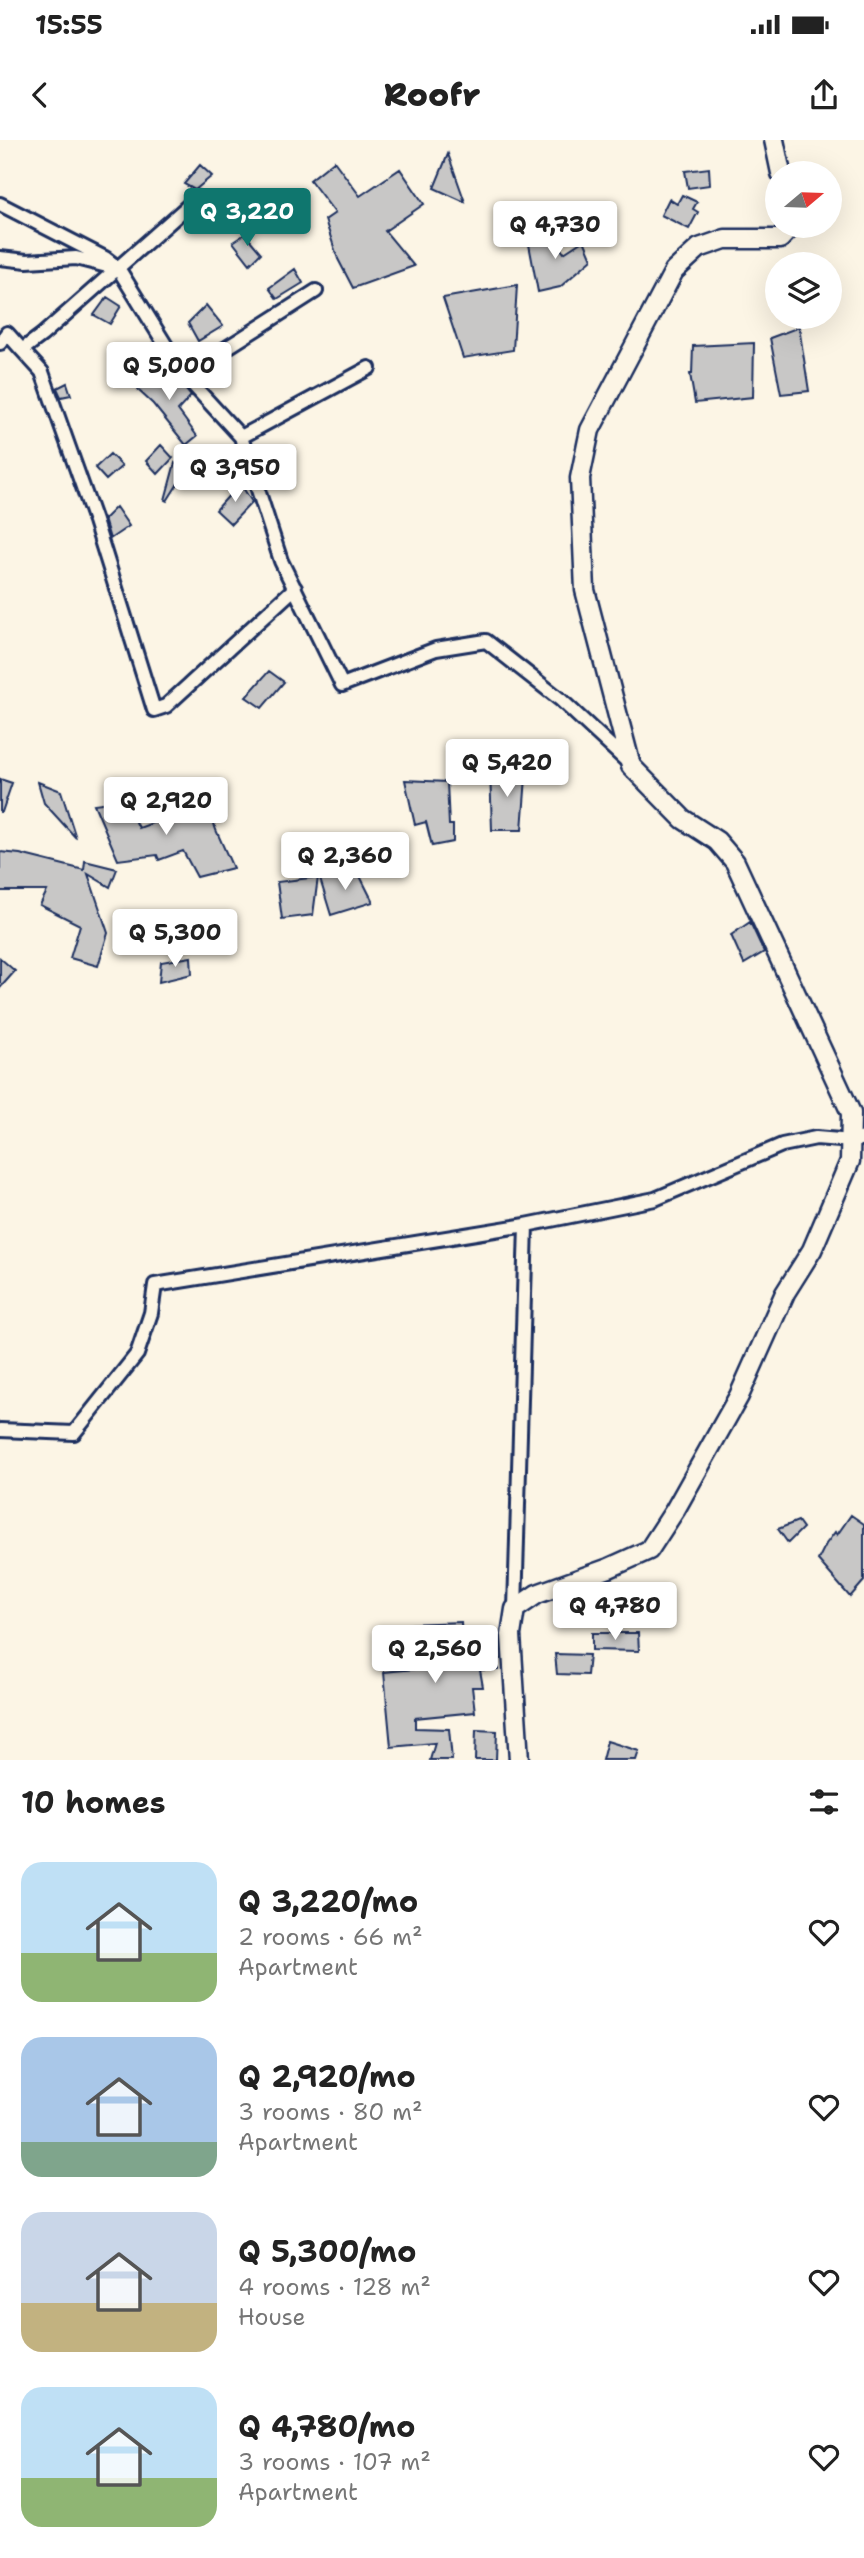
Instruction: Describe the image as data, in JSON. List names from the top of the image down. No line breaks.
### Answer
{"north":"right","page":{"status":"15:55","header":"Roofr","price":["Q 3,220","Q 4,730","Q 5,000","Q 3,950","Q 5,420","Q 2,920","Q 2,360","Q 5,300","Q 4,780","Q 2,560"],"heading":"10 homes","list":[{"name":"Q 3,220/mo","note":"2 rooms · 66 m² · Apartment"},{"name":"Q 2,920/mo","note":"3 rooms · 80 m² · Apartment"},{"name":"Q 5,300/mo","note":"4 rooms · 128 m² · House"},{"name":"Q 4,780/mo","note":"3 rooms · 107 m² · Apartment"}]}}
